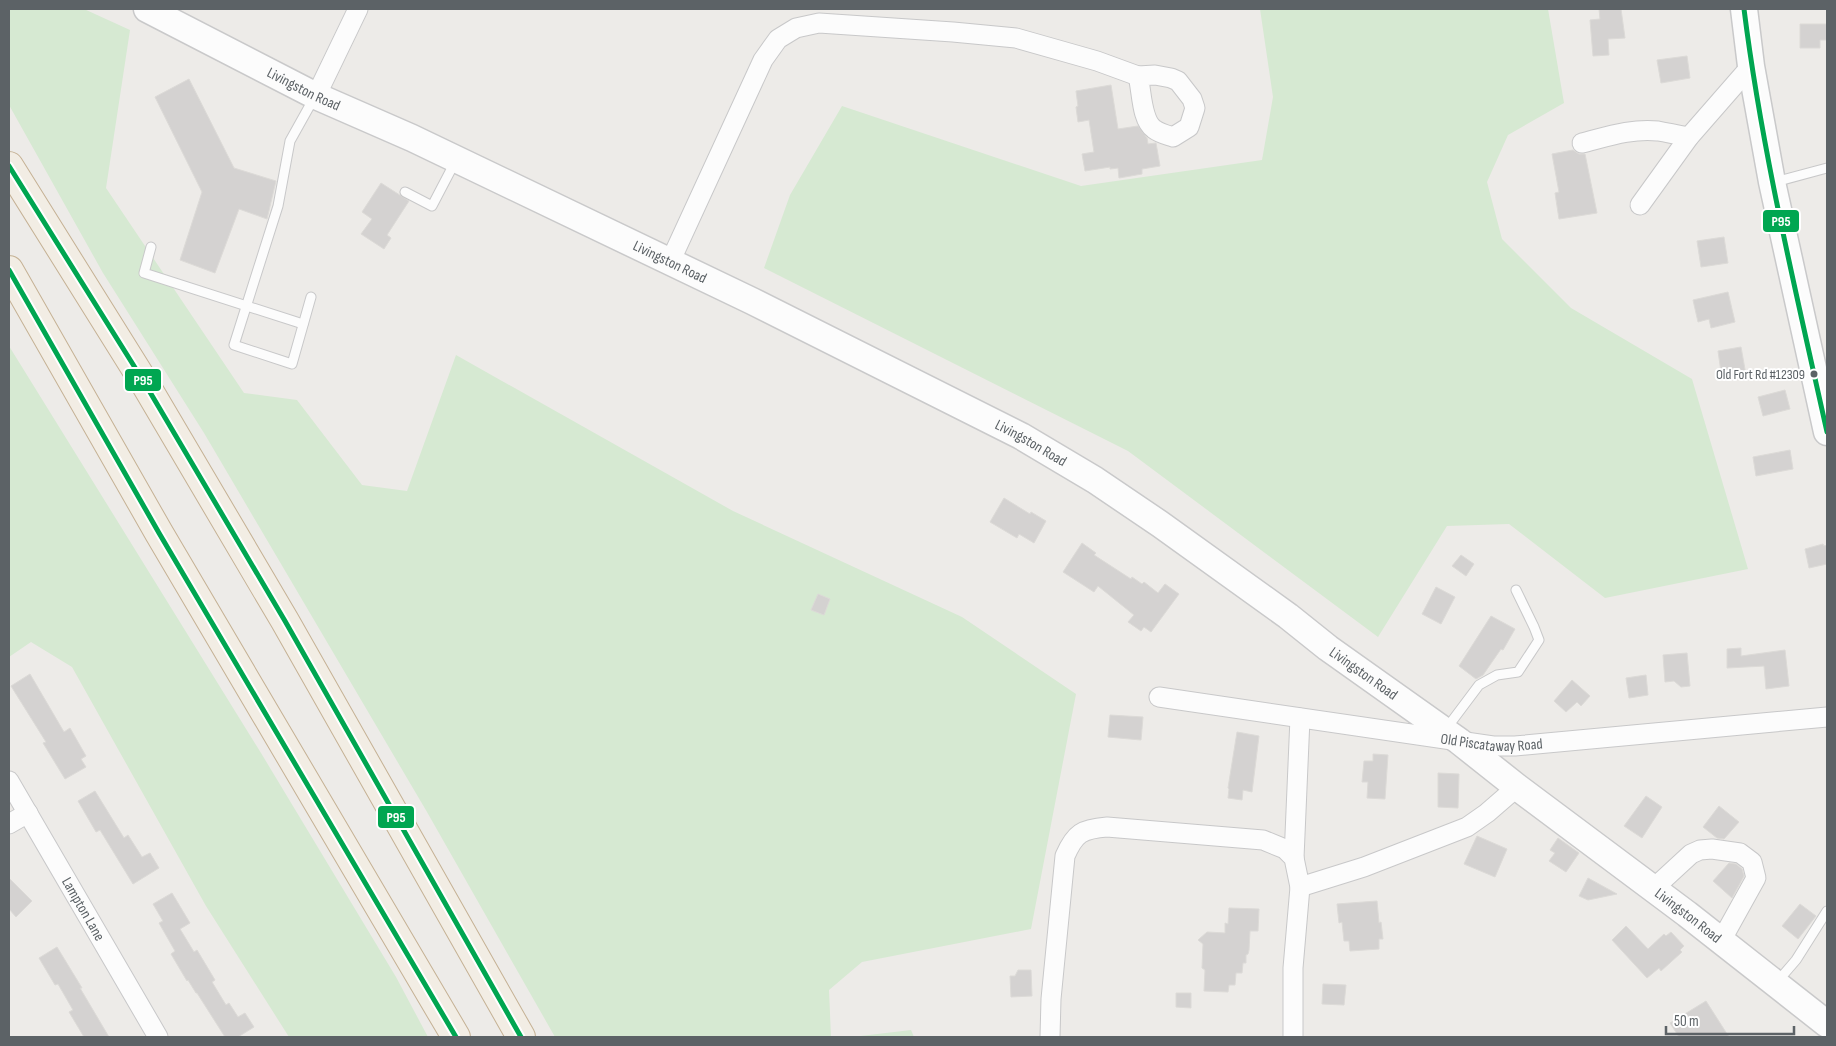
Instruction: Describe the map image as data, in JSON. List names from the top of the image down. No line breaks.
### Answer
{"streets":{"main road":["Livingston Road"],"street":["Old Piscataway Road","Lampton Lane"]},"crossings":[["Livingston Road","Old Piscataway Road"]],"places":["Old Fort Rd #12309"],"lines":["transit line P95"],"scale_bar":"50 m"}
